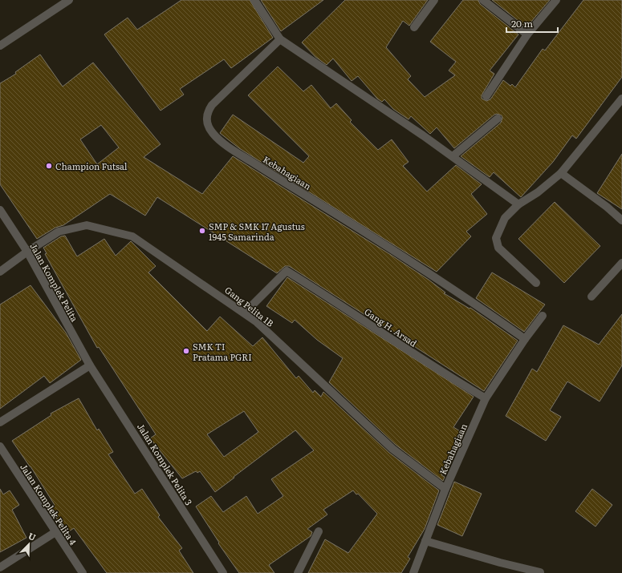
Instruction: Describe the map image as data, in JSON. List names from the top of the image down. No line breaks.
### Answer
{"streets":{"street":["Kebahagiaan","Jalan Komplek Pelita","Gang Pelita 1B","Gang H. Arsad","Jalan Komplek Pelita 3","Jalan Komplek Pelita 4"]},"crossings":[["Kebahagiaan","Gang Pelita 1B"],["Kebahagiaan","Gang H. Arsad"],["Jalan Komplek Pelita","Gang Pelita 1B"],["Jalan Komplek Pelita","Jalan Komplek Pelita 3"],["Gang Pelita 1B","Gang H. Arsad"]],"places":["Champion Futsal","SMP & SMK 17 Agustus 1945 Samarinda","SMK TI Pratama PGRI"],"scale_bar":"20 m","north":"top right"}
